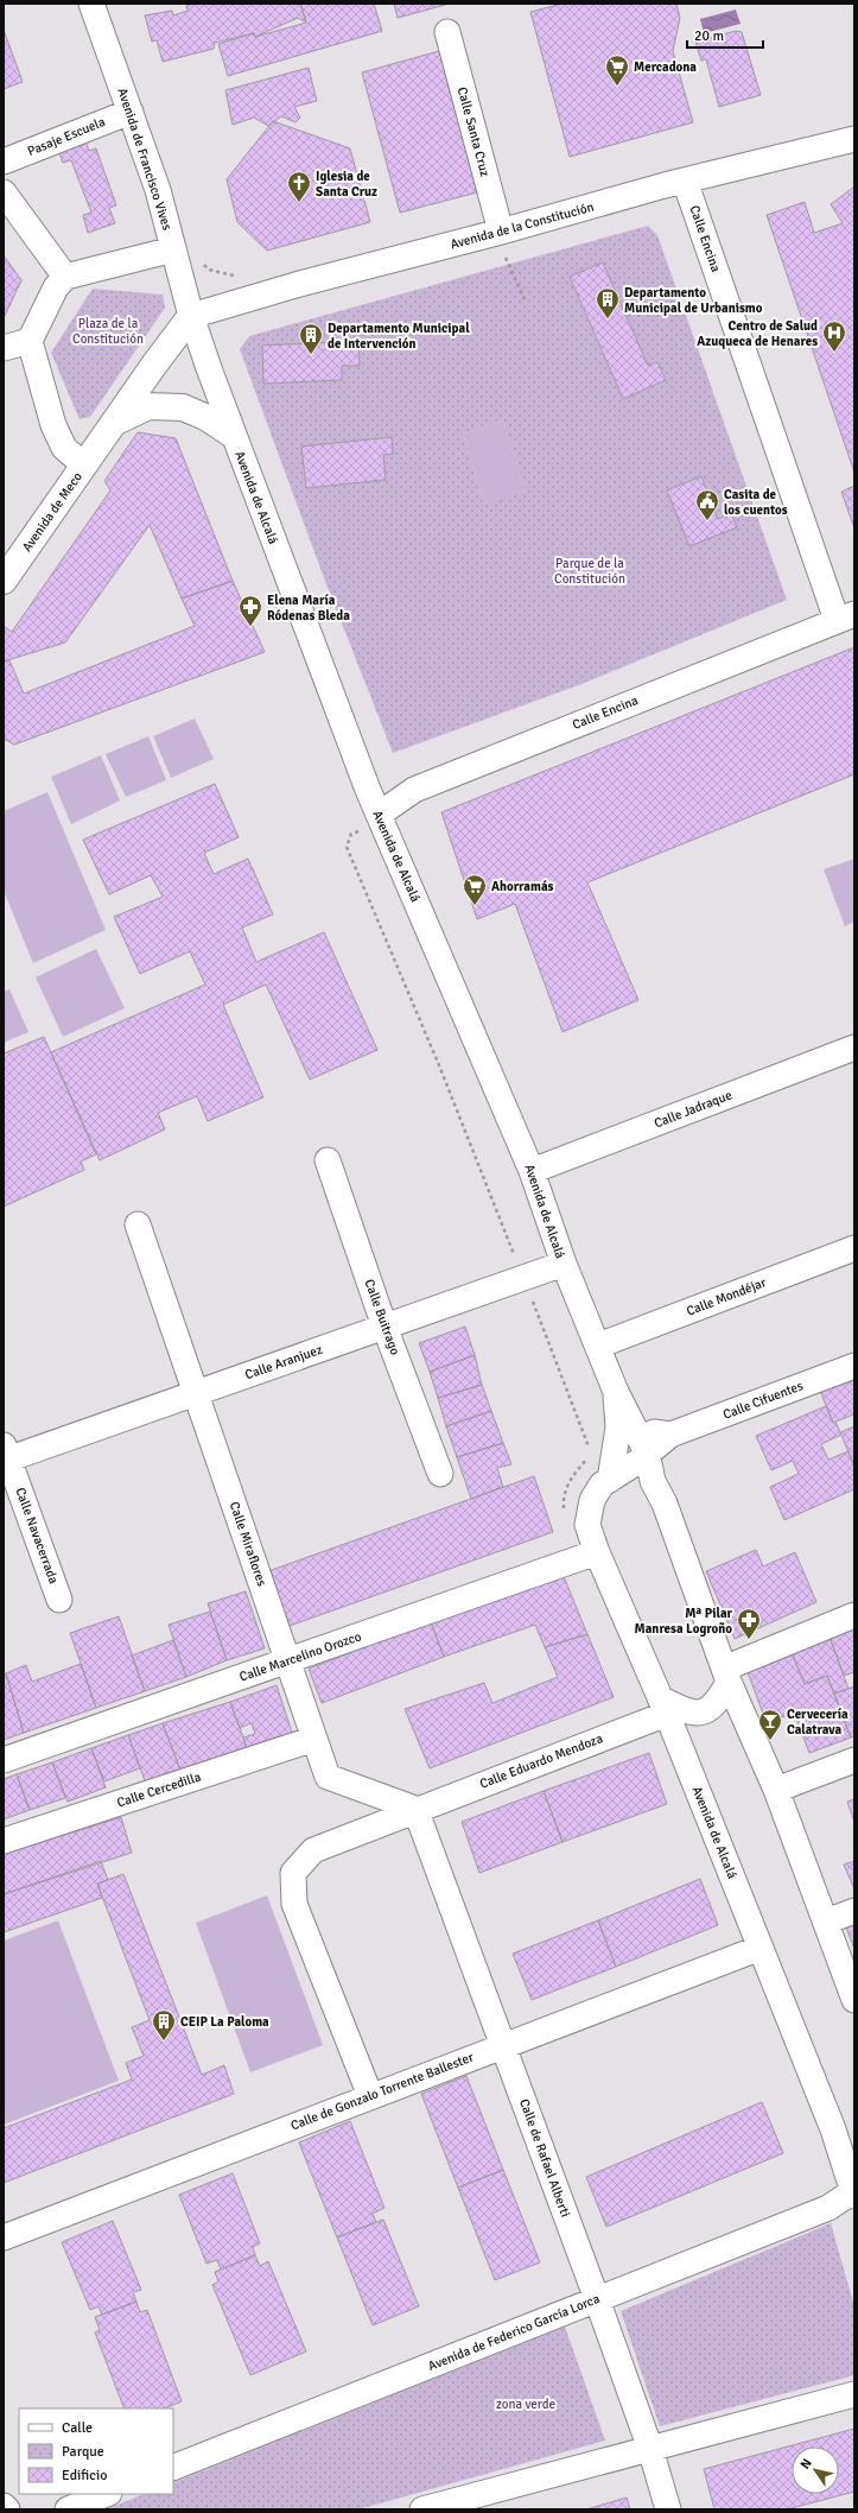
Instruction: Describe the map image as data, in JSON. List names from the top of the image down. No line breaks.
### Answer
{"streets":{"street":["Calle Santa Cruz","Pasaje Escuela","Avenida de Francisco Vives","Avenida de la Constitución","Calle Encina","Avenida de Alcalá","Avenida de Meco","Calle Jadraque","Calle Mondéjar","Calle Buitrago","Calle Aranjuez","Calle Cifuentes","Calle Navacerrada","Calle Miraflores","Calle Marcelino Orozco","Calle Eduardo Mendoza","Calle Cercedilla","Calle de Gonzalo Torrente Ballester","Calle de Rafael Alberti","Avenida de Federico García Lorca"]},"crossings":[["Calle Santa Cruz","Avenida de la Constitución"],["Pasaje Escuela","Avenida de Francisco Vives"],["Avenida de Francisco Vives","Avenida de la Constitución"],["Avenida de Francisco Vives","Avenida de Alcalá"],["Avenida de Francisco Vives","Avenida de Meco"],["Avenida de la Constitución","Calle Encina"],["Avenida de la Constitución","Avenida de Alcalá"],["Avenida de la Constitución","Avenida de Meco"],["Calle Encina","Avenida de Alcalá"],["Avenida de Alcalá","Avenida de Meco"],["Avenida de Alcalá","Calle Jadraque"],["Avenida de Alcalá","Calle Mondéjar"],["Avenida de Alcalá","Calle Aranjuez"],["Avenida de Alcalá","Calle Cifuentes"],["Avenida de Alcalá","Calle Marcelino Orozco"],["Avenida de Alcalá","Calle Eduardo Mendoza"],["Avenida de Alcalá","Calle de Gonzalo Torrente Ballester"],["Avenida de Alcalá","Avenida de Federico García Lorca"],["Calle Buitrago","Calle Aranjuez"],["Calle Aranjuez","Calle Navacerrada"],["Calle Aranjuez","Calle Miraflores"],["Calle Miraflores","Calle Marcelino Orozco"],["Calle Miraflores","Calle Eduardo Mendoza"],["Calle Miraflores","Calle Cercedilla"],["Calle Miraflores","Calle de Rafael Alberti"],["Calle Eduardo Mendoza","Calle de Gonzalo Torrente Ballester"],["Calle Eduardo Mendoza","Calle de Rafael Alberti"],["Calle de Gonzalo Torrente Ballester","Calle de Rafael Alberti"],["Calle de Rafael Alberti","Avenida de Federico García Lorca"]],"parks":["Plaza de la Constitución","Parque de la Constitución","zona verde"],"places":{"supermarket":["Mercadona","Ahorramás"],"church":["Iglesia de Santa Cruz"],"building":["Departamento Municipal de Urbanismo","Departamento Municipal de Intervención","CEIP La Paloma"],"hospital":["Centro de Salud Azuqueca de Henares"],"public building":["Casita de los cuentos"],"pharmacy":["Elena María Ródenas Bleda","Mª Pilar Manresa Logroño"],"bar":["Cervecería Calatrava"]},"legend":["Calle","Parque","Edificio"],"scale_bar":"20 m","north":"top left"}
